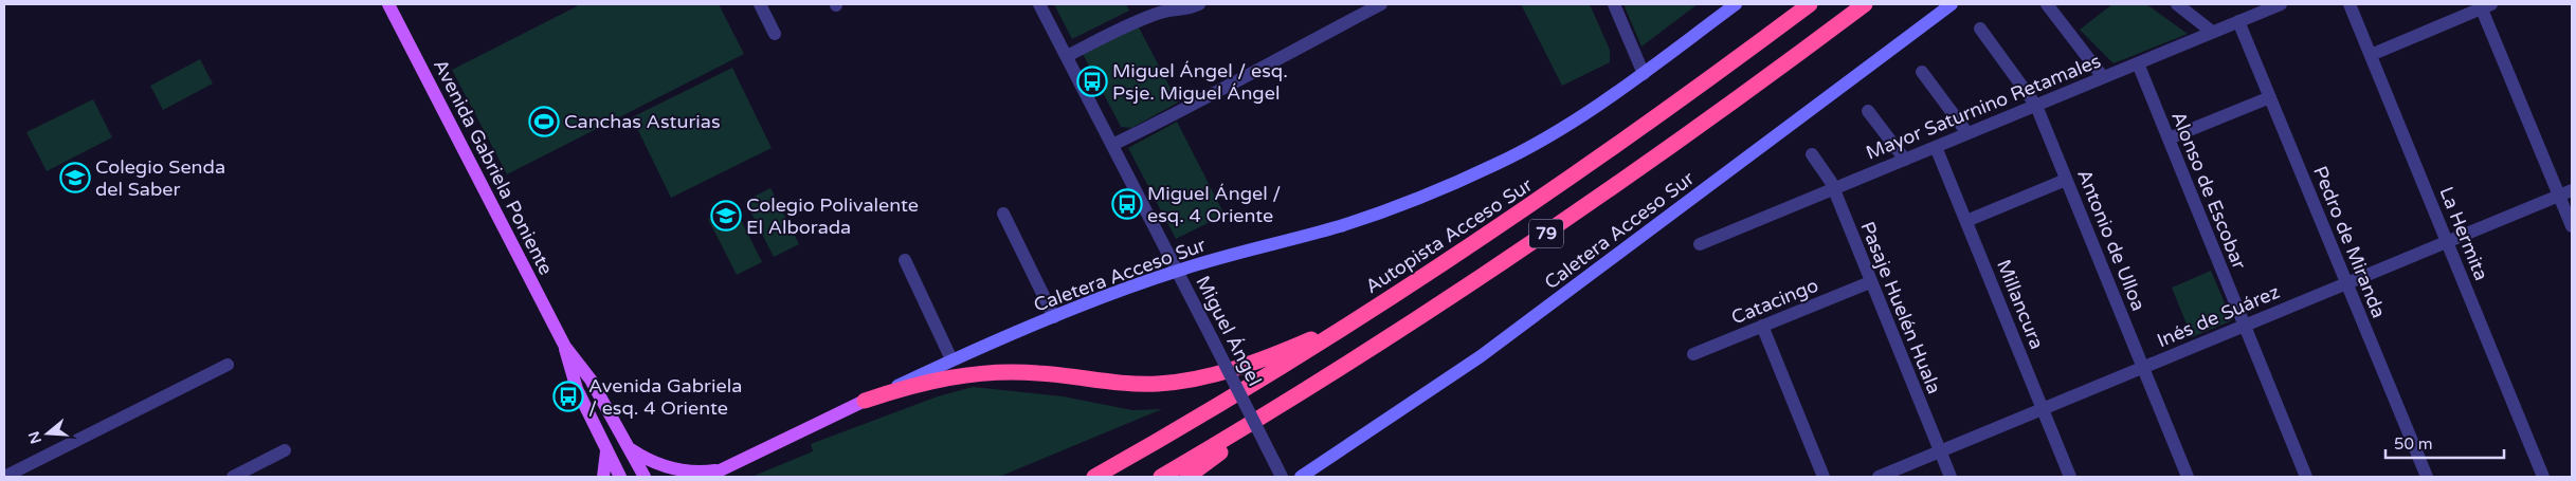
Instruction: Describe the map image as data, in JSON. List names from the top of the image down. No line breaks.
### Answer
{"streets":{"highway":["79","Autopista Acceso Sur"],"main road":["Avenida Gabriela Poniente","Caletera Acceso Sur"],"street":["Mayor Saturnino Retamales","Alonso de Escobar","La Hermita","Antonio de Ulloa","Pedro de Miranda","Catacingo","Millancura","Pasaje Huelén Huala","Inés de Suárez","Miguel Ángel"]},"crossings":[["Mayor Saturnino Retamales","Alonso de Escobar"],["Mayor Saturnino Retamales","Antonio de Ulloa"],["Mayor Saturnino Retamales","Pedro de Miranda"],["Mayor Saturnino Retamales","Millancura"],["Mayor Saturnino Retamales","Pasaje Huelén Huala"],["Alonso de Escobar","Inés de Suárez"],["Caletera Acceso Sur","Miguel Ángel"],["La Hermita","Inés de Suárez"],["Antonio de Ulloa","Inés de Suárez"],["Pedro de Miranda","Inés de Suárez"],["Catacingo","Pasaje Huelén Huala"],["Millancura","Inés de Suárez"],["Pasaje Huelén Huala","Inés de Suárez"]],"places":{"bus stop":["Miguel Ángel / esq. Psje. Miguel Ángel","Miguel Ángel / esq. 4 Oriente","Avenida Gabriela / esq. 4 Oriente"],"sports":["Canchas Asturias"],"school or university":["Colegio Senda del Saber","Colegio Polivalente El Alborada"]},"scale_bar":"50 m","north":"left"}
